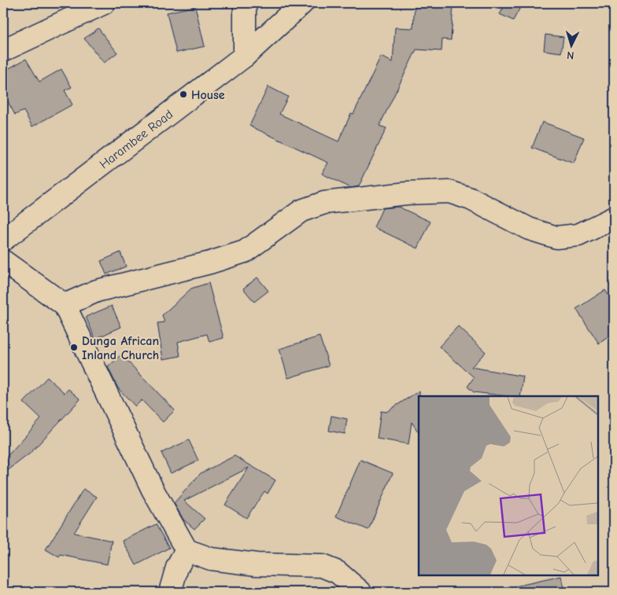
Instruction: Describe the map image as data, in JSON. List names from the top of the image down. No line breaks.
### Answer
{"streets":{"street":["Harambee Road"]},"places":["House","Dunga African Inland Church"],"north":"bottom"}
